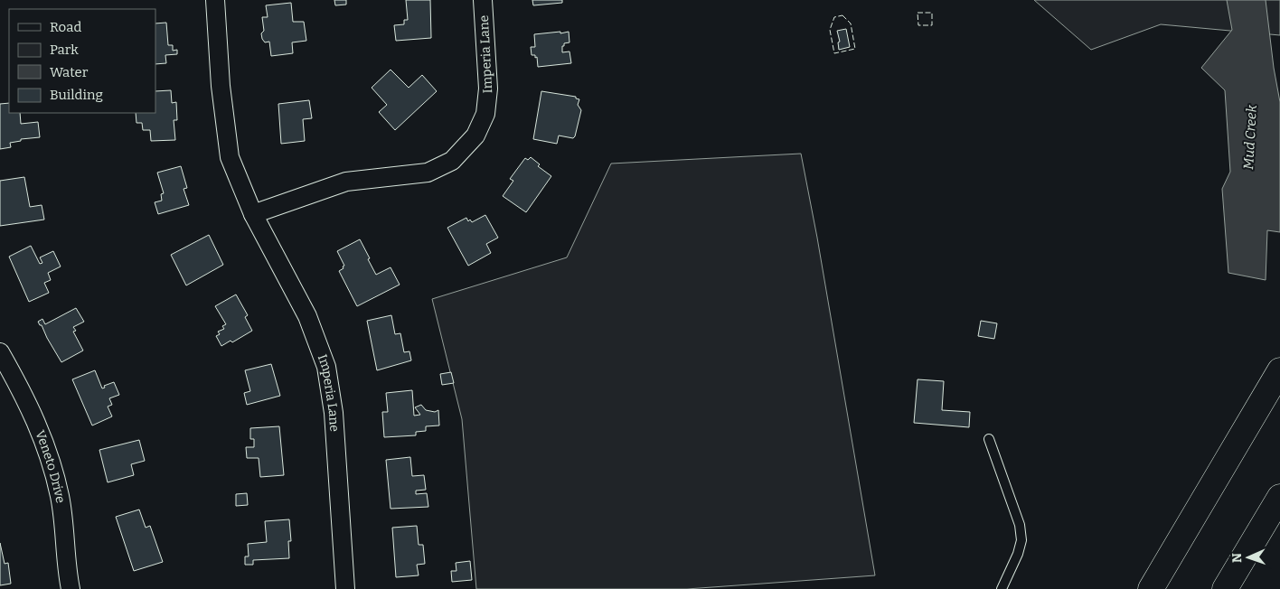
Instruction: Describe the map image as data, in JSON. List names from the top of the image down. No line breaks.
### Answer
{"streets":{"street":["Imperia Lane","Veneto Drive"]},"water":["Mud Creek"],"legend":["Road","Park","Water","Building"],"north":"left"}
